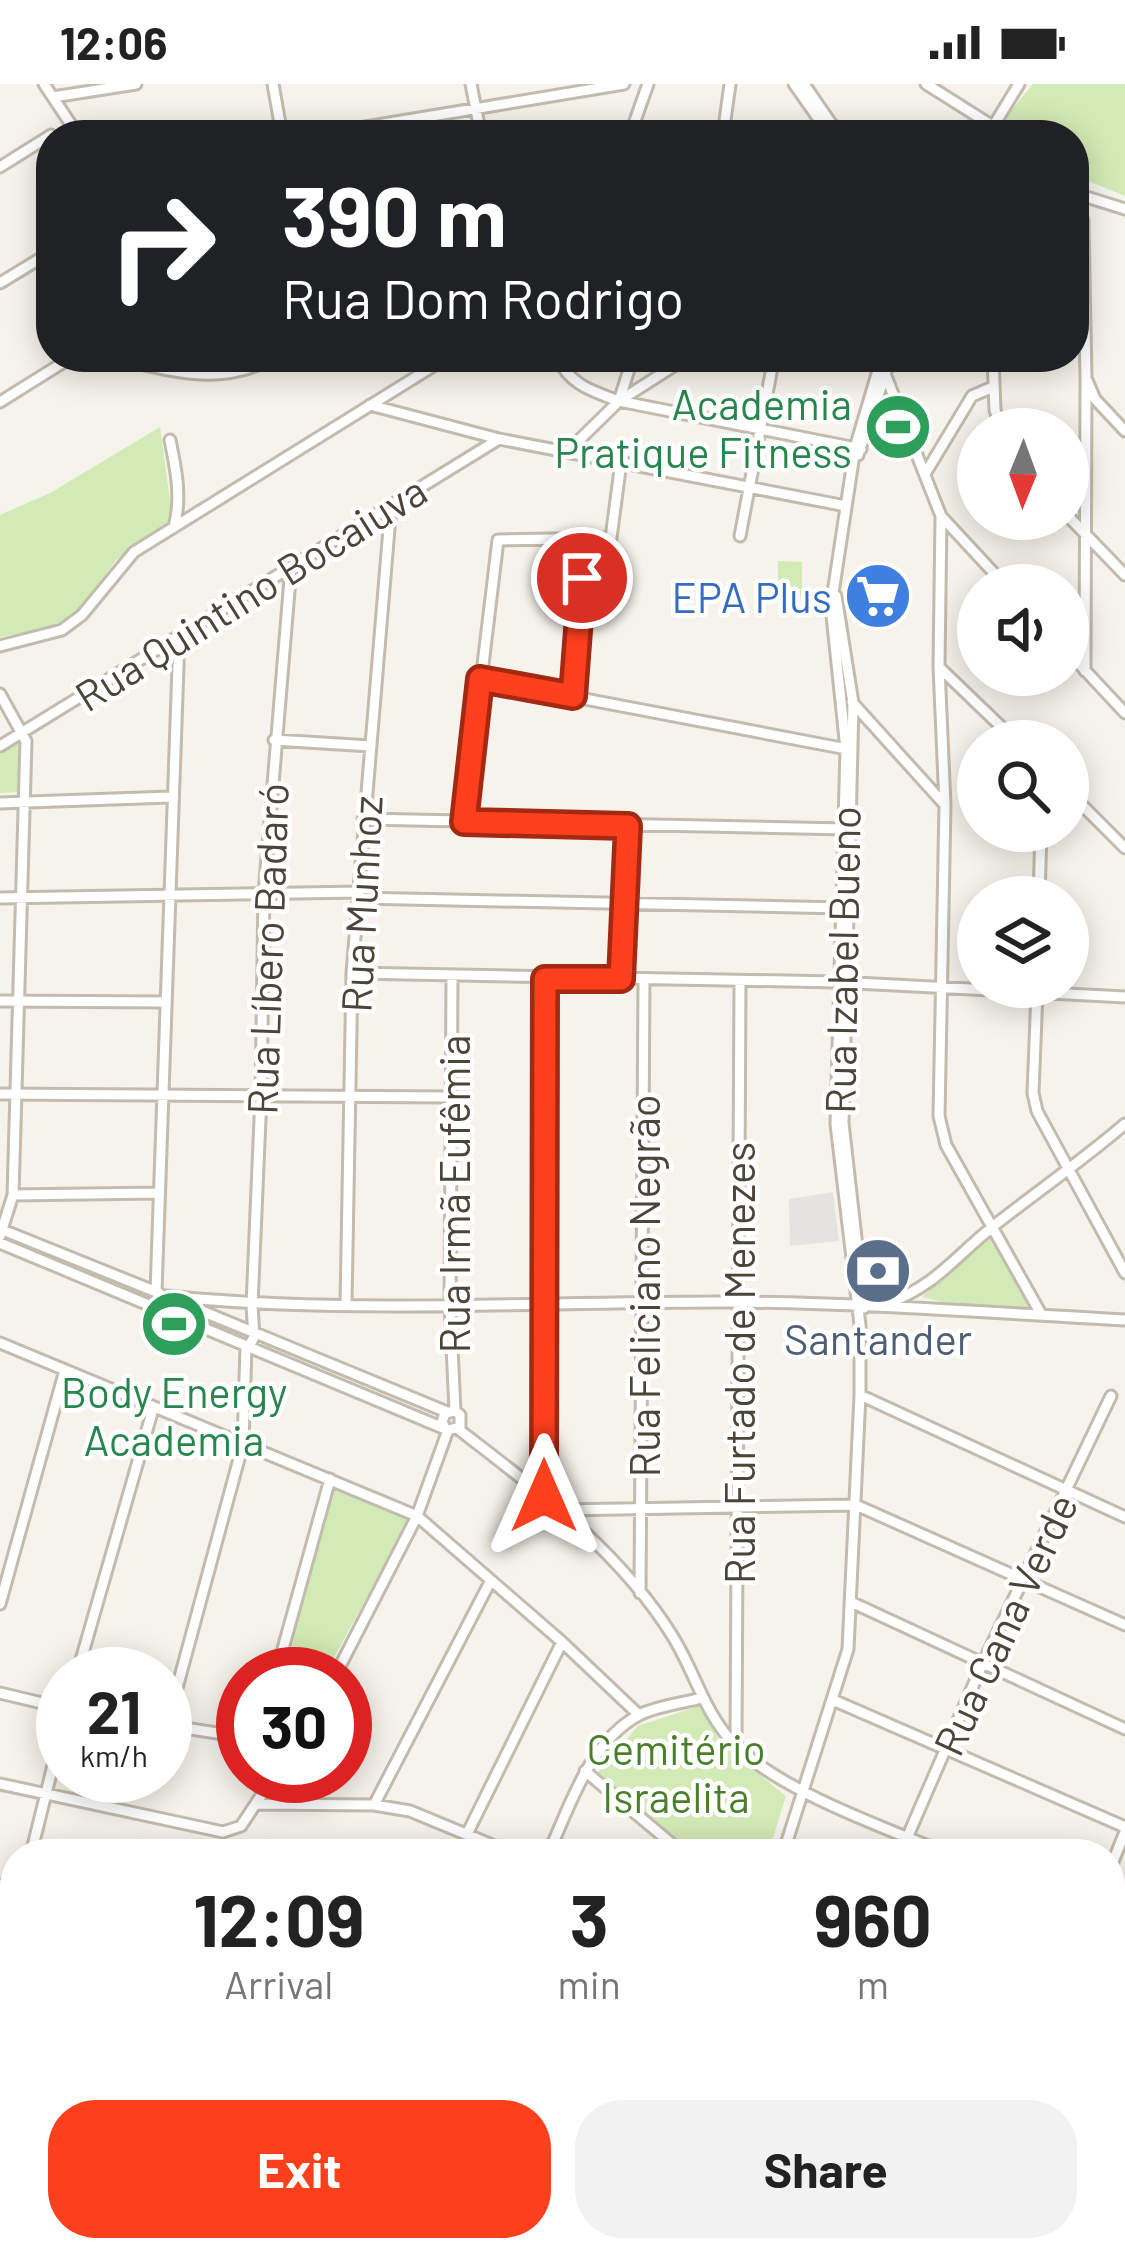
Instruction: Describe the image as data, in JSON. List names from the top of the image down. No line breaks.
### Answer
{"streets":{"street":["Rua Quintino Bocaiuva","Rua Munhoz","Rua Líbero Badaró","Rua Izabel Bueno","Rua Irmã Eufêmia","Rua Feliciano Negrão","Rua Furtado de Menezes","Rua Cana Verde"]},"crossings":[["Rua Quintino Bocaiuva","Rua Munhoz"],["Rua Quintino Bocaiuva","Rua Líbero Badaró"]],"parks":["Cemitério Israelita"],"places":{"sports":["Academia Pratique Fitness","Body Energy Academia"],"supermarket":["EPA Plus"],"bank":["Santander"]},"north":"bottom","page":{"status":"12:06","turn":["390 m","Rua Dom Rodrigo"],"speed":"21 km/h","limit":"30","eta":["12:09","Arrival","3","min","960","m"],"buttons":["Exit","Share"]}}
